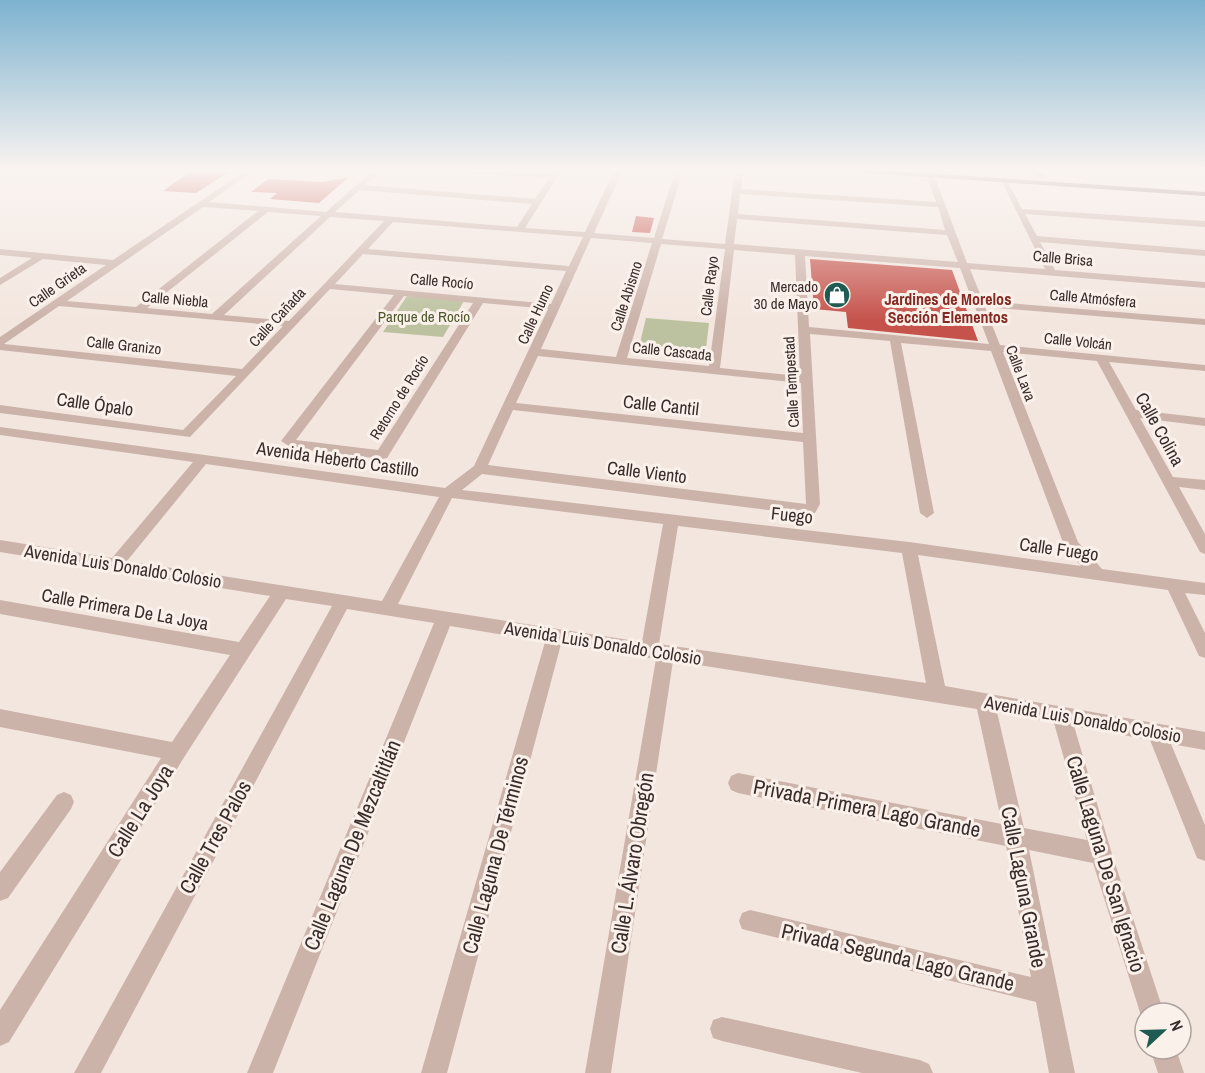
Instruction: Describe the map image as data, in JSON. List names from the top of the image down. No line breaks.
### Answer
{"streets":{"street":["Calle Brisa","Calle Rocío","Calle Grieta","Calle Rayo","Calle Abismo","Calle Atmósfera","Calle Niebla","Calle Humo","Calle Cañada","Calle Volcán","Calle Granizo","Calle Cascada","Calle Lava","Calle Tempestad","Retorno de Rocío","Calle Ópalo","Calle Cantil","Calle Colina","Avenida Heberto Castillo","Calle Viento","Fuego","Calle Fuego","Avenida Luis Donaldo Colosio","Calle Primera De La Joya","Privada Primera Lago Grande","Calle La Joya","Calle Tres Palos","Calle Laguna De Mezcaltitlán","Calle Laguna De Términos","Calle L. Álvaro Obregón","Calle Laguna De San Ignacio","Calle Laguna Grande","Privada Segunda Lago Grande"]},"crossings":[["Calle Brisa","Calle Rayo"],["Calle Brisa","Calle Abismo"],["Calle Brisa","Calle Humo"],["Calle Brisa","Calle Lava"],["Calle Brisa","Calle Tempestad"],["Calle Rocío","Calle Humo"],["Calle Rocío","Calle Cañada"],["Calle Rocío","Retorno de Rocío"],["Calle Grieta","Calle Niebla"],["Calle Rayo","Calle Cascada"],["Calle Abismo","Calle Cascada"],["Calle Atmósfera","Calle Lava"],["Calle Niebla","Calle Cañada"],["Calle Humo","Calle Cascada"],["Calle Humo","Calle Cantil"],["Calle Humo","Calle Viento"],["Calle Cañada","Calle Granizo"],["Calle Cañada","Calle Ópalo"],["Calle Volcán","Calle Lava"],["Calle Volcán","Calle Tempestad"],["Calle Volcán","Calle Colina"],["Calle Cascada","Calle Tempestad"],["Calle Lava","Calle Fuego"],["Calle Tempestad","Calle Cantil"],["Calle Tempestad","Calle Viento"],["Avenida Heberto Castillo","Fuego"],["Avenida Heberto Castillo","Calle L. Álvaro Obregón"],["Fuego","Calle Fuego"],["Fuego","Calle L. Álvaro Obregón"],["Avenida Luis Donaldo Colosio","Calle La Joya"],["Avenida Luis Donaldo Colosio","Calle Tres Palos"],["Avenida Luis Donaldo Colosio","Calle Laguna De Mezcaltitlán"],["Avenida Luis Donaldo Colosio","Calle Laguna De Términos"],["Avenida Luis Donaldo Colosio","Calle L. Álvaro Obregón"],["Avenida Luis Donaldo Colosio","Calle Laguna De San Ignacio"],["Avenida Luis Donaldo Colosio","Calle Laguna Grande"],["Calle Primera De La Joya","Calle La Joya"],["Privada Primera Lago Grande","Calle Laguna De San Ignacio"],["Privada Primera Lago Grande","Calle Laguna Grande"],["Calle Laguna Grande","Privada Segunda Lago Grande"]],"districts":["Jardines de Morelos Sección Elementos"],"parks":["Parque de Rocío"],"places":{"shop":["Mercado 30 de Mayo"]},"north":"right"}
